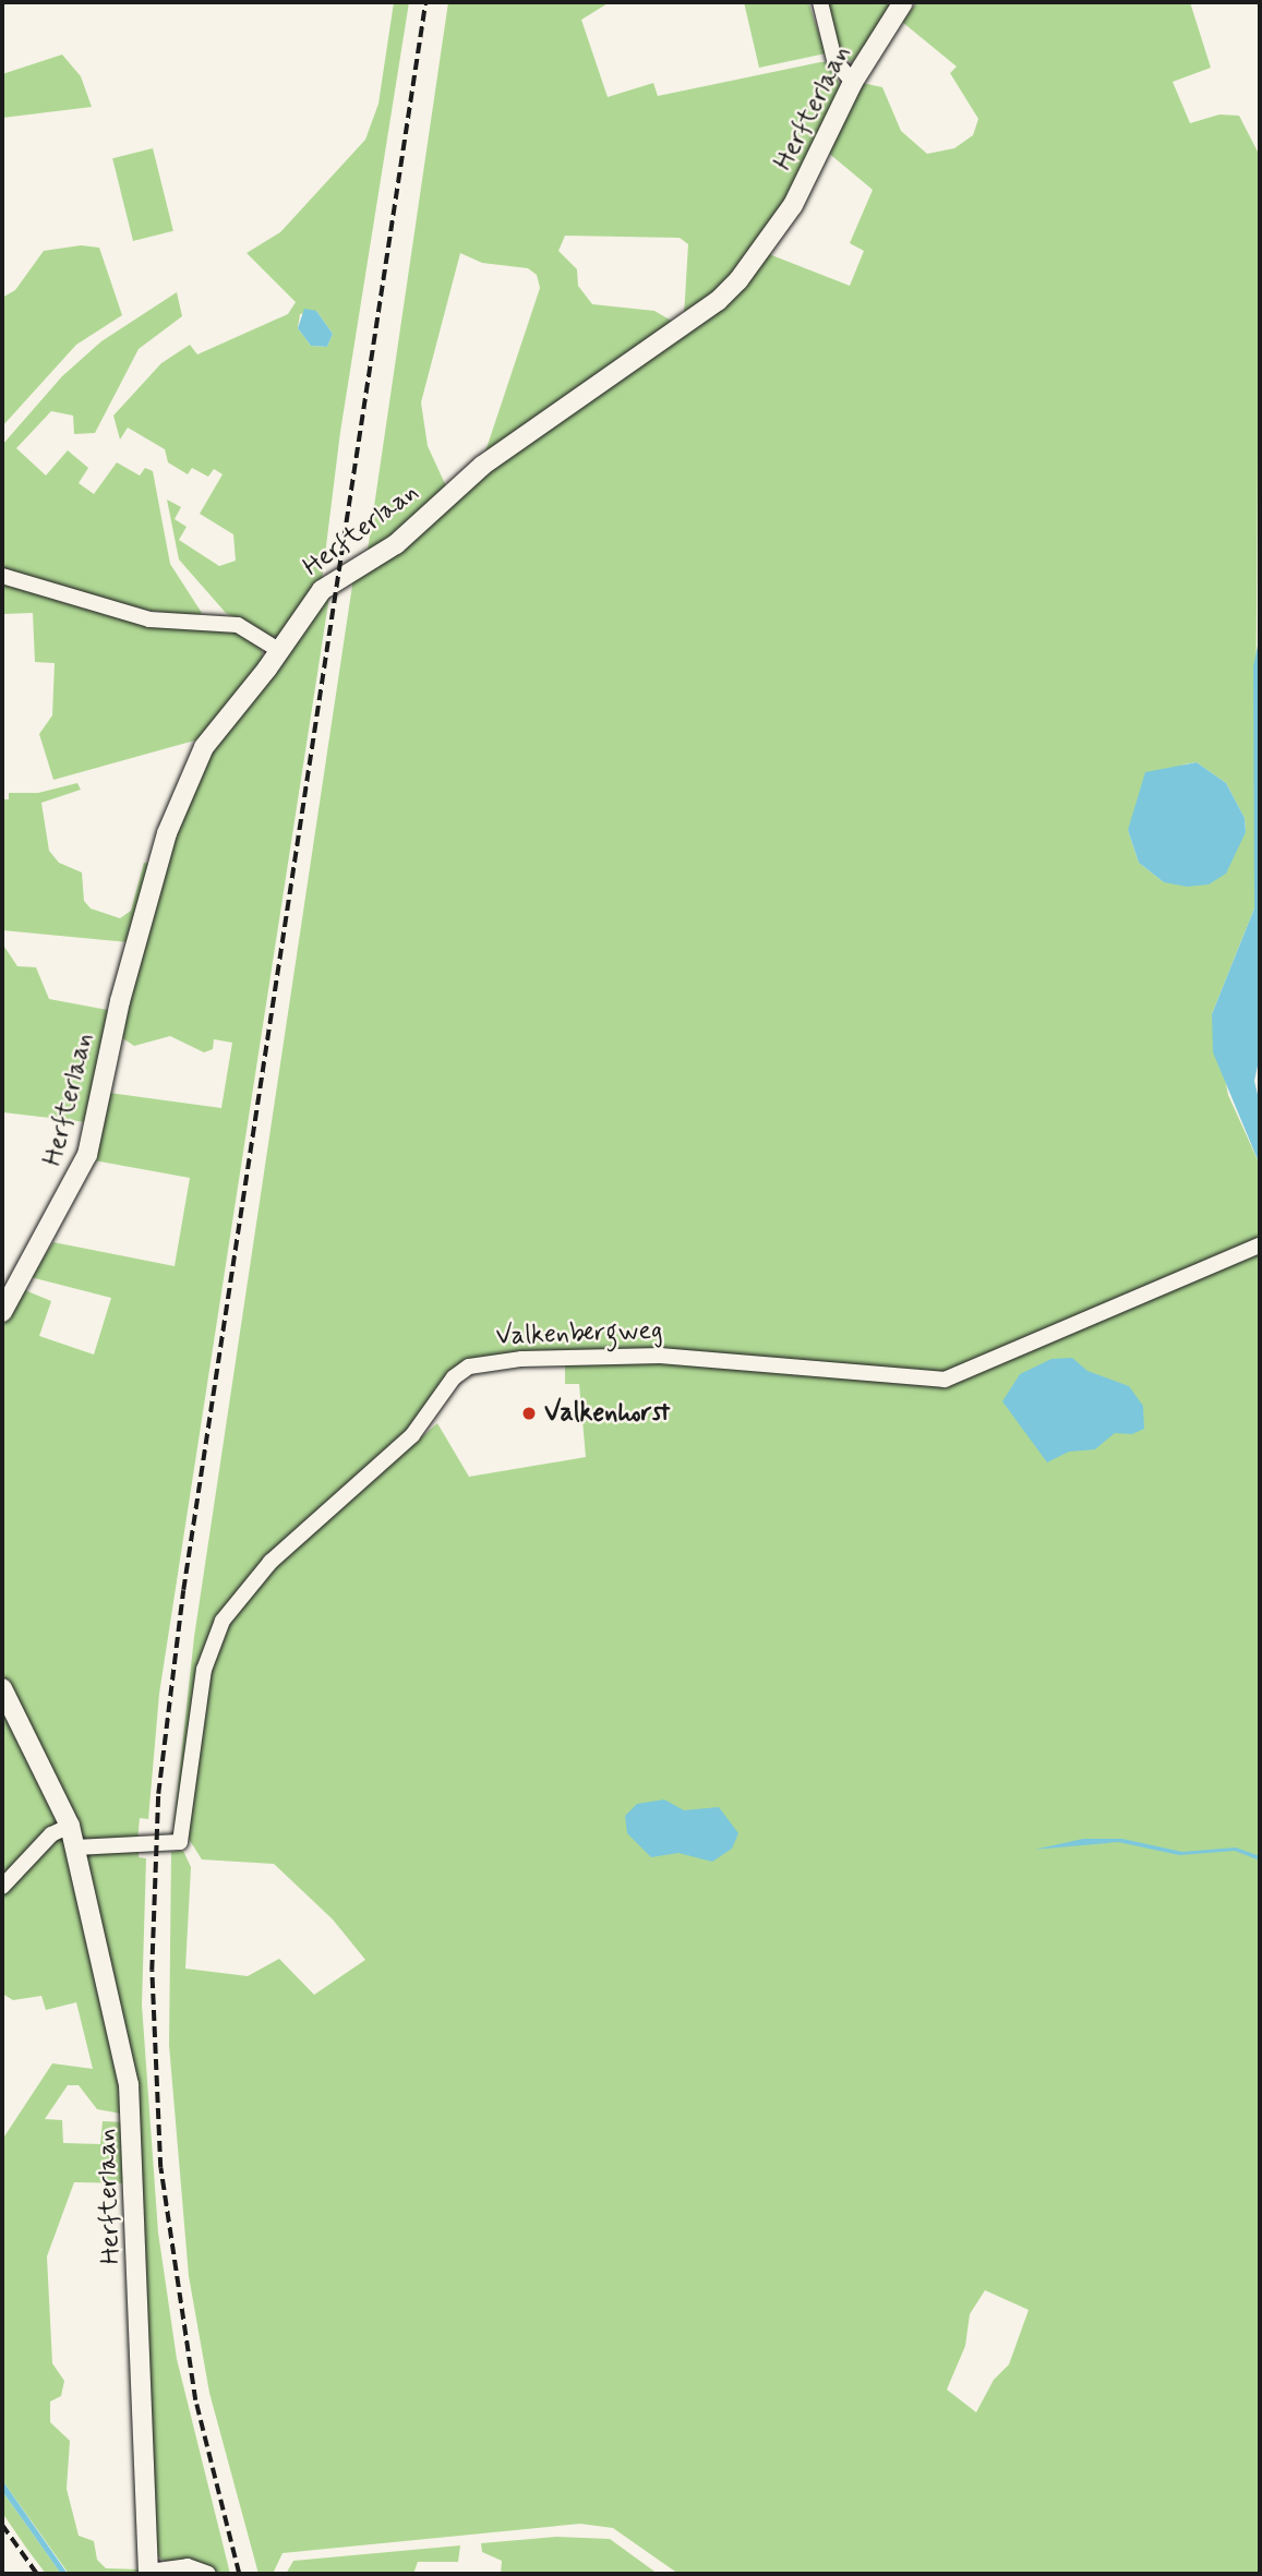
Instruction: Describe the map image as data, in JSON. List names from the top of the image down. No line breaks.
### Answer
{"streets":{"street":["Herfterlaan","Valkenbergweg"]},"crossings":[["Herfterlaan","Valkenbergweg"]],"places":["Valkenhorst"]}
